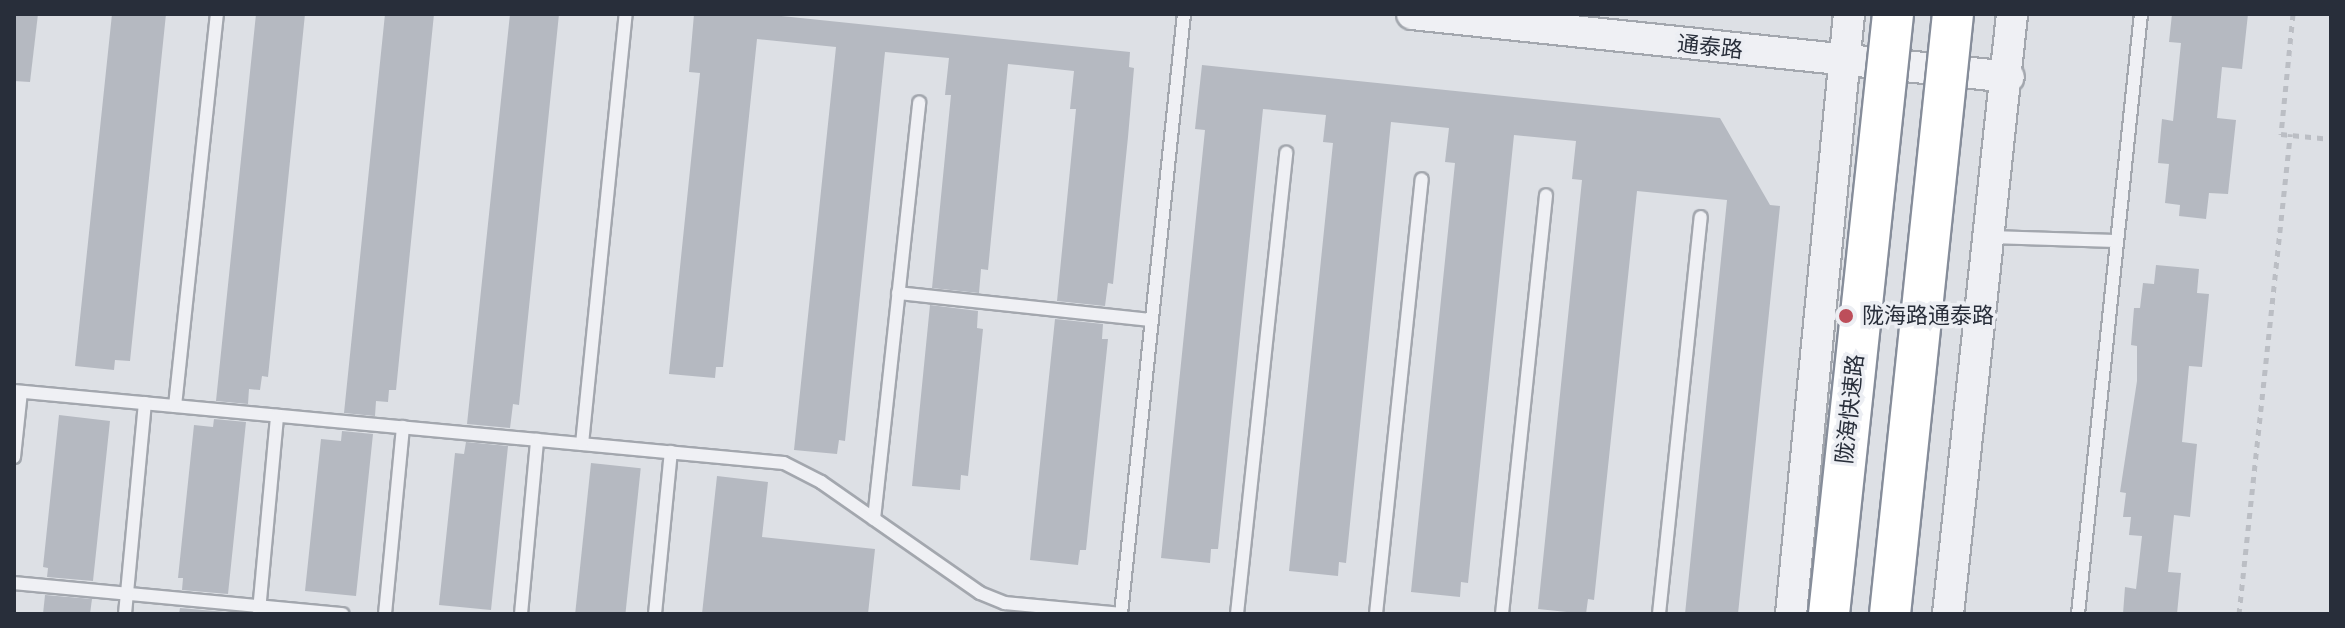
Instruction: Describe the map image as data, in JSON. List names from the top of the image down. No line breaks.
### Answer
{"streets":{"highway":["陇海快速路"],"street":["通泰路"]},"places":["陇海路通泰路"]}
